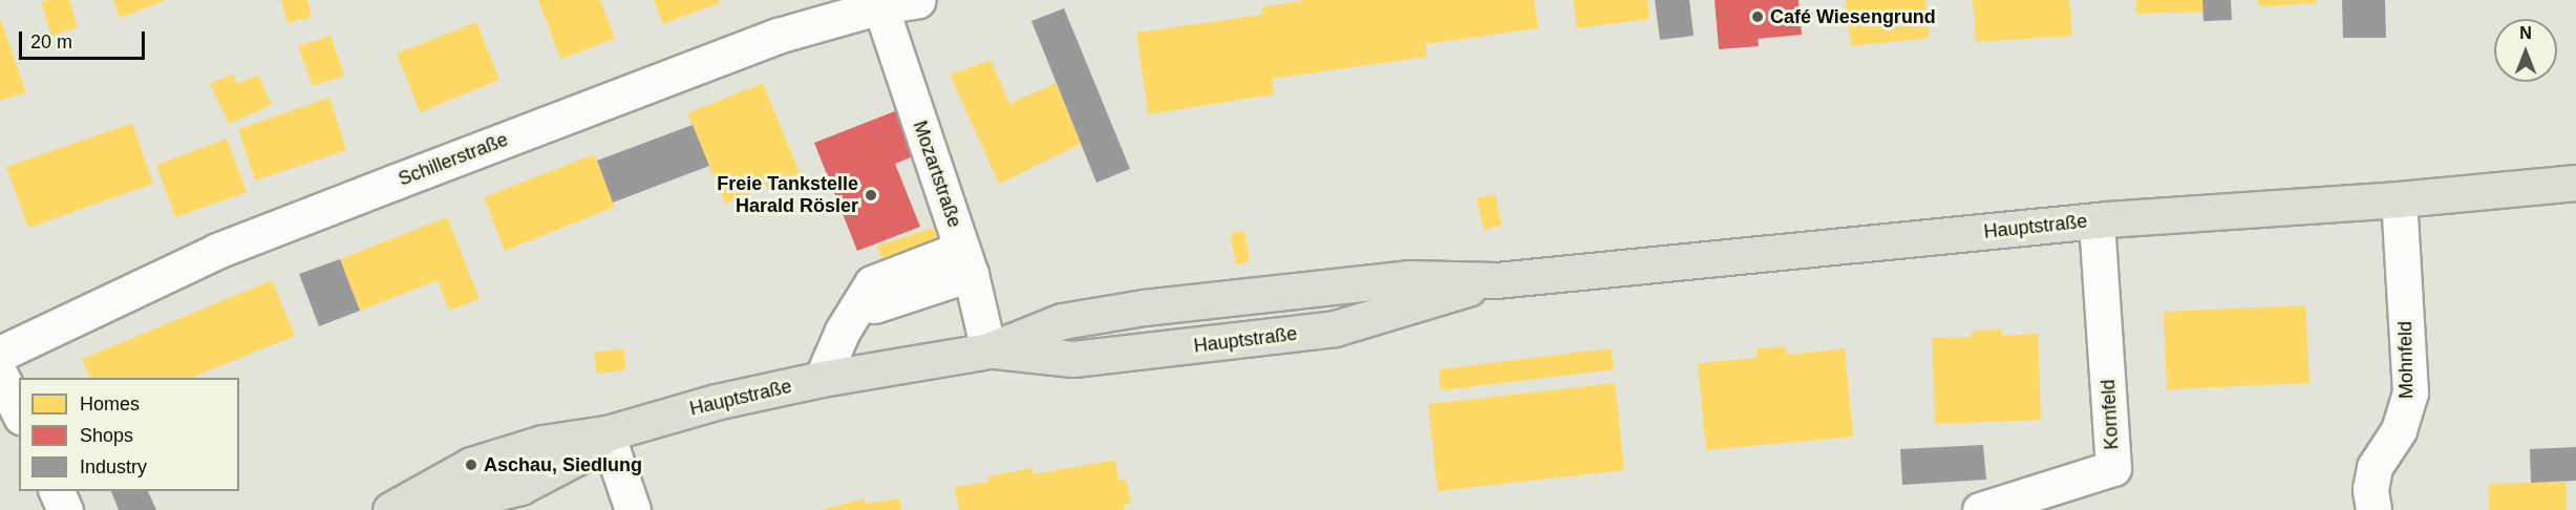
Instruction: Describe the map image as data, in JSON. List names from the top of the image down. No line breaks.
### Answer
{"streets":{"main road":["Hauptstraße"],"street":["Schillerstraße","Mozartstraße","Mohnfeld","Kornfeld"]},"crossings":[["Schillerstraße","Mozartstraße"],["Mozartstraße","Hauptstraße"],["Hauptstraße","Mohnfeld"],["Hauptstraße","Kornfeld"]],"places":["Café Wiesengrund","Freie Tankstelle Harald Rösler","Aschau, Siedlung"],"legend":["Homes","Shops","Industry"],"scale_bar":"20 m","north":"top"}
